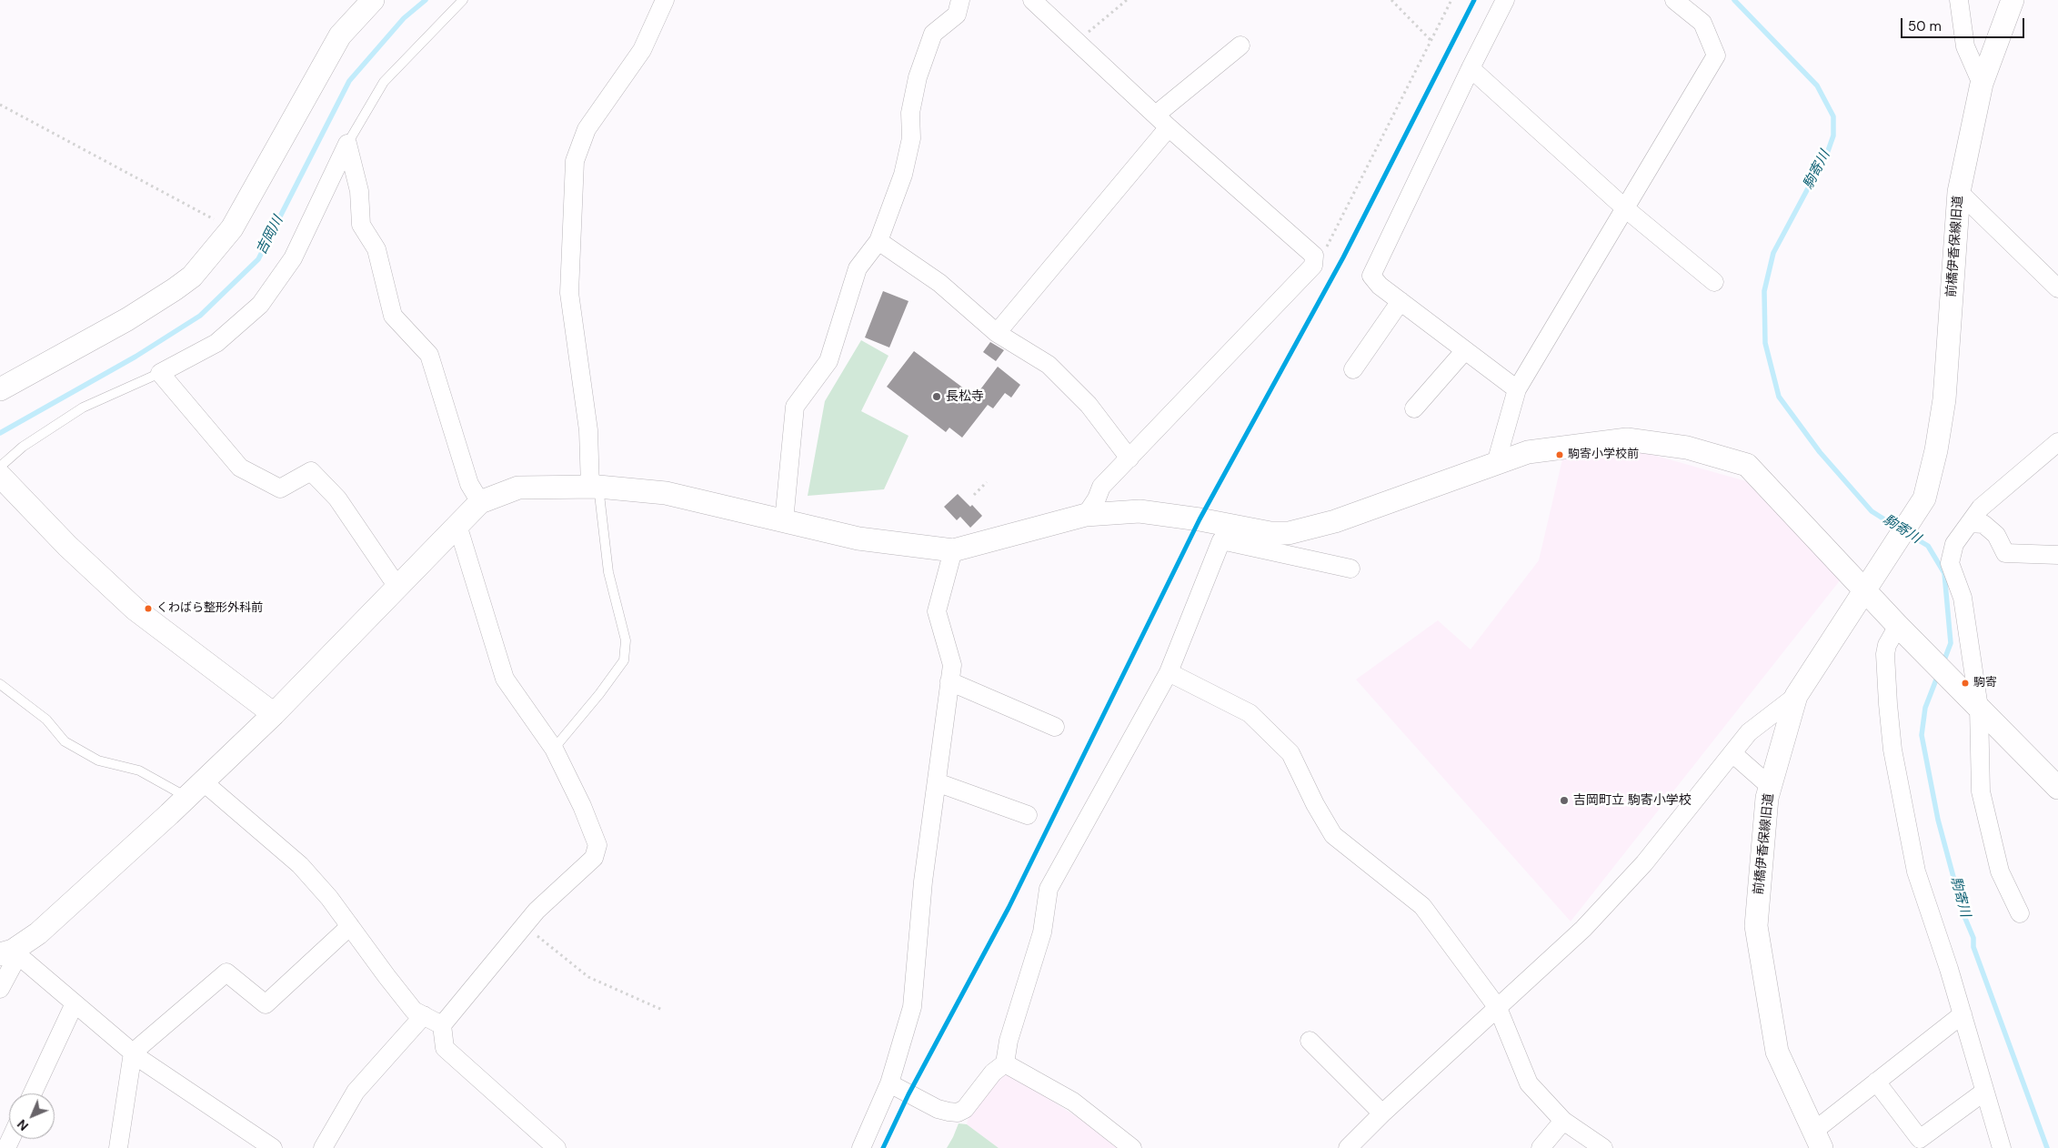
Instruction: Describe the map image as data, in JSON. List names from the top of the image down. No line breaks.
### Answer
{"streets":{"street":["前橋伊香保線旧道"]},"water":["駒寄川","吉岡川"],"places":["長松寺","駒寄小学校前","くわばら整形外科前","駒寄","吉岡町立 駒寄小学校"],"scale_bar":"50 m","north":"bottom left"}
